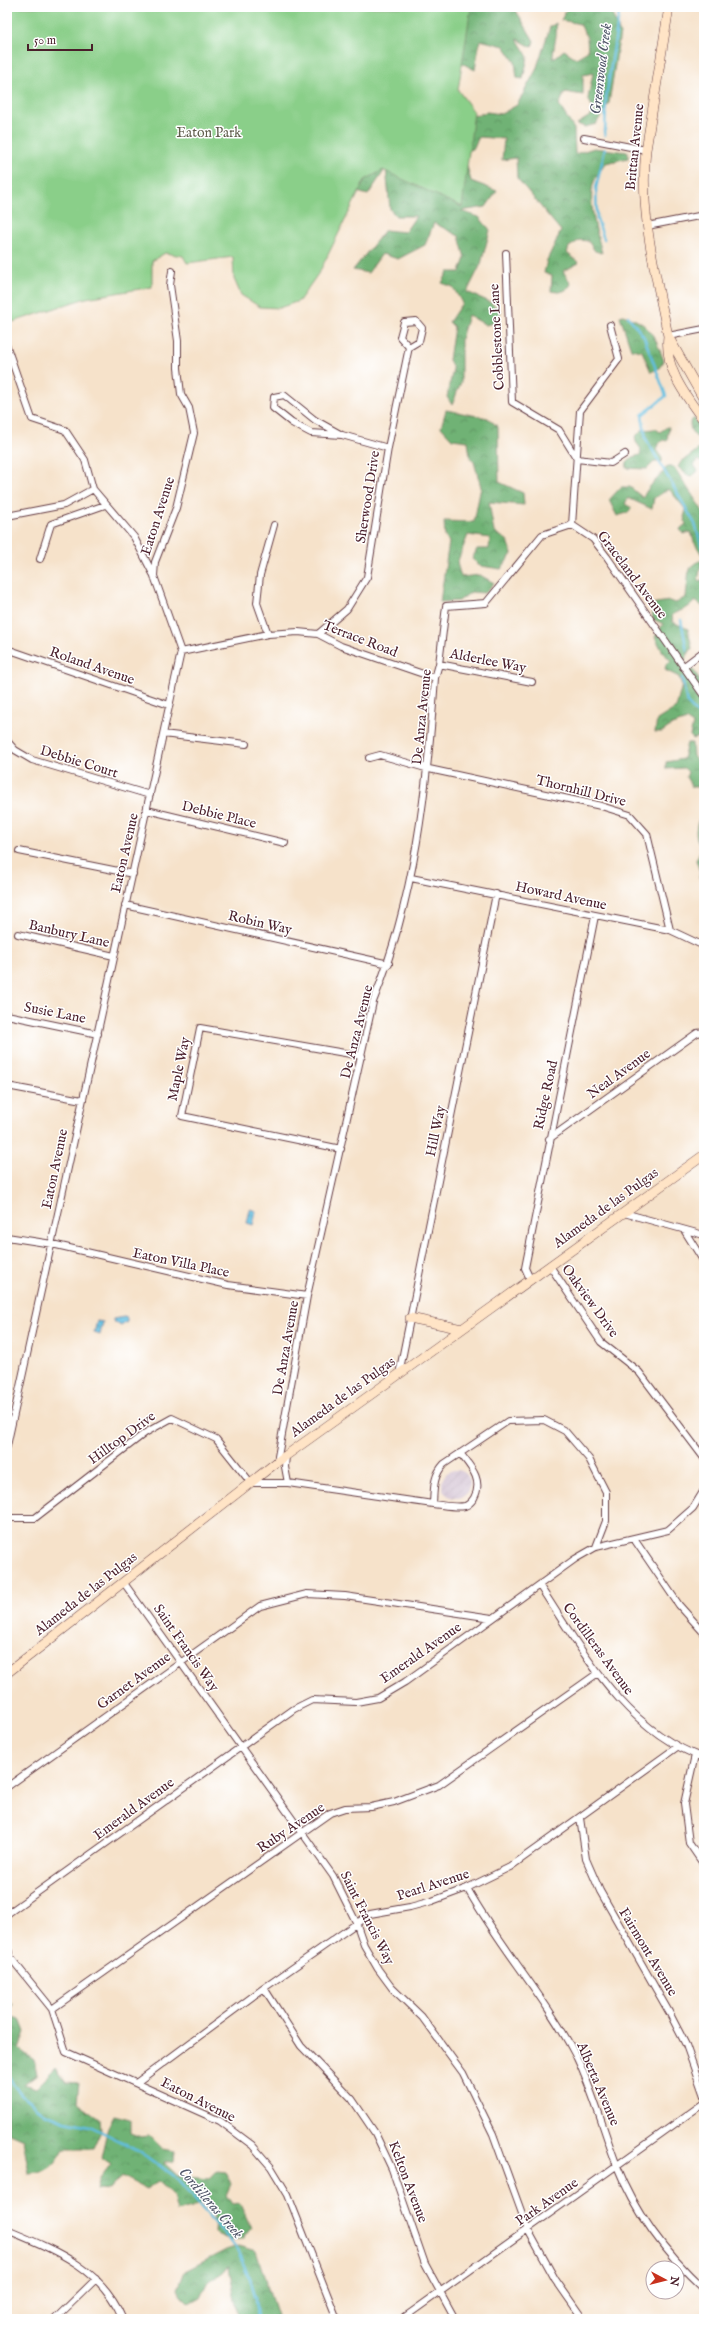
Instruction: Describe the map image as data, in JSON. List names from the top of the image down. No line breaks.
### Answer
{"streets":{"main road":["Brittan Avenue","Alameda de las Pulgas"],"street":["Cobblestone Lane","Sherwood Drive","Eaton Avenue","Graceland Avenue","Terrace Road","Alderlee Way","Roland Avenue","De Anza Avenue","Debbie Court","Thornhill Drive","Debbie Place","Howard Avenue","Robin Way","Banbury Lane","Susie Lane","Maple Way","Neal Avenue","Ridge Road","Hill Way","Eaton Villa Place","Oakview Drive","Hilltop Drive","Saint Francis Way","Cordilleras Avenue","Emerald Avenue","Garnet Avenue","Ruby Avenue","Pearl Avenue","Fairmont Avenue","Alberta Avenue","Kelton Avenue","Park Avenue"]},"crossings":[["Sherwood Drive","Terrace Road"],["Eaton Avenue","Terrace Road"],["Eaton Avenue","Roland Avenue"],["Eaton Avenue","Debbie Court"],["Eaton Avenue","Debbie Place"],["Eaton Avenue","Robin Way"],["Eaton Avenue","Banbury Lane"],["Eaton Avenue","Susie Lane"],["Eaton Avenue","Eaton Villa Place"],["Eaton Avenue","Ruby Avenue"],["Eaton Avenue","Pearl Avenue"],["Graceland Avenue","De Anza Avenue"],["Terrace Road","De Anza Avenue"],["Alderlee Way","De Anza Avenue"],["De Anza Avenue","Thornhill Drive"],["De Anza Avenue","Howard Avenue"],["De Anza Avenue","Robin Way"],["De Anza Avenue","Maple Way"],["De Anza Avenue","Alameda de las Pulgas"],["De Anza Avenue","Eaton Villa Place"],["Thornhill Drive","Howard Avenue"],["Howard Avenue","Ridge Road"],["Howard Avenue","Hill Way"],["Neal Avenue","Ridge Road"],["Ridge Road","Alameda de las Pulgas"],["Hill Way","Alameda de las Pulgas"],["Alameda de las Pulgas","Oakview Drive"],["Alameda de las Pulgas","Hilltop Drive"],["Alameda de las Pulgas","Saint Francis Way"],["Saint Francis Way","Emerald Avenue"],["Saint Francis Way","Garnet Avenue"],["Saint Francis Way","Ruby Avenue"],["Saint Francis Way","Pearl Avenue"],["Saint Francis Way","Park Avenue"],["Cordilleras Avenue","Emerald Avenue"],["Cordilleras Avenue","Ruby Avenue"],["Cordilleras Avenue","Pearl Avenue"],["Emerald Avenue","Garnet Avenue"],["Pearl Avenue","Fairmont Avenue"],["Pearl Avenue","Alberta Avenue"],["Pearl Avenue","Kelton Avenue"],["Alberta Avenue","Park Avenue"],["Kelton Avenue","Park Avenue"]],"water":["Greenwood Creek","Cordilleras Creek"],"parks":["Eaton Park"],"scale_bar":"50 m","north":"right"}
